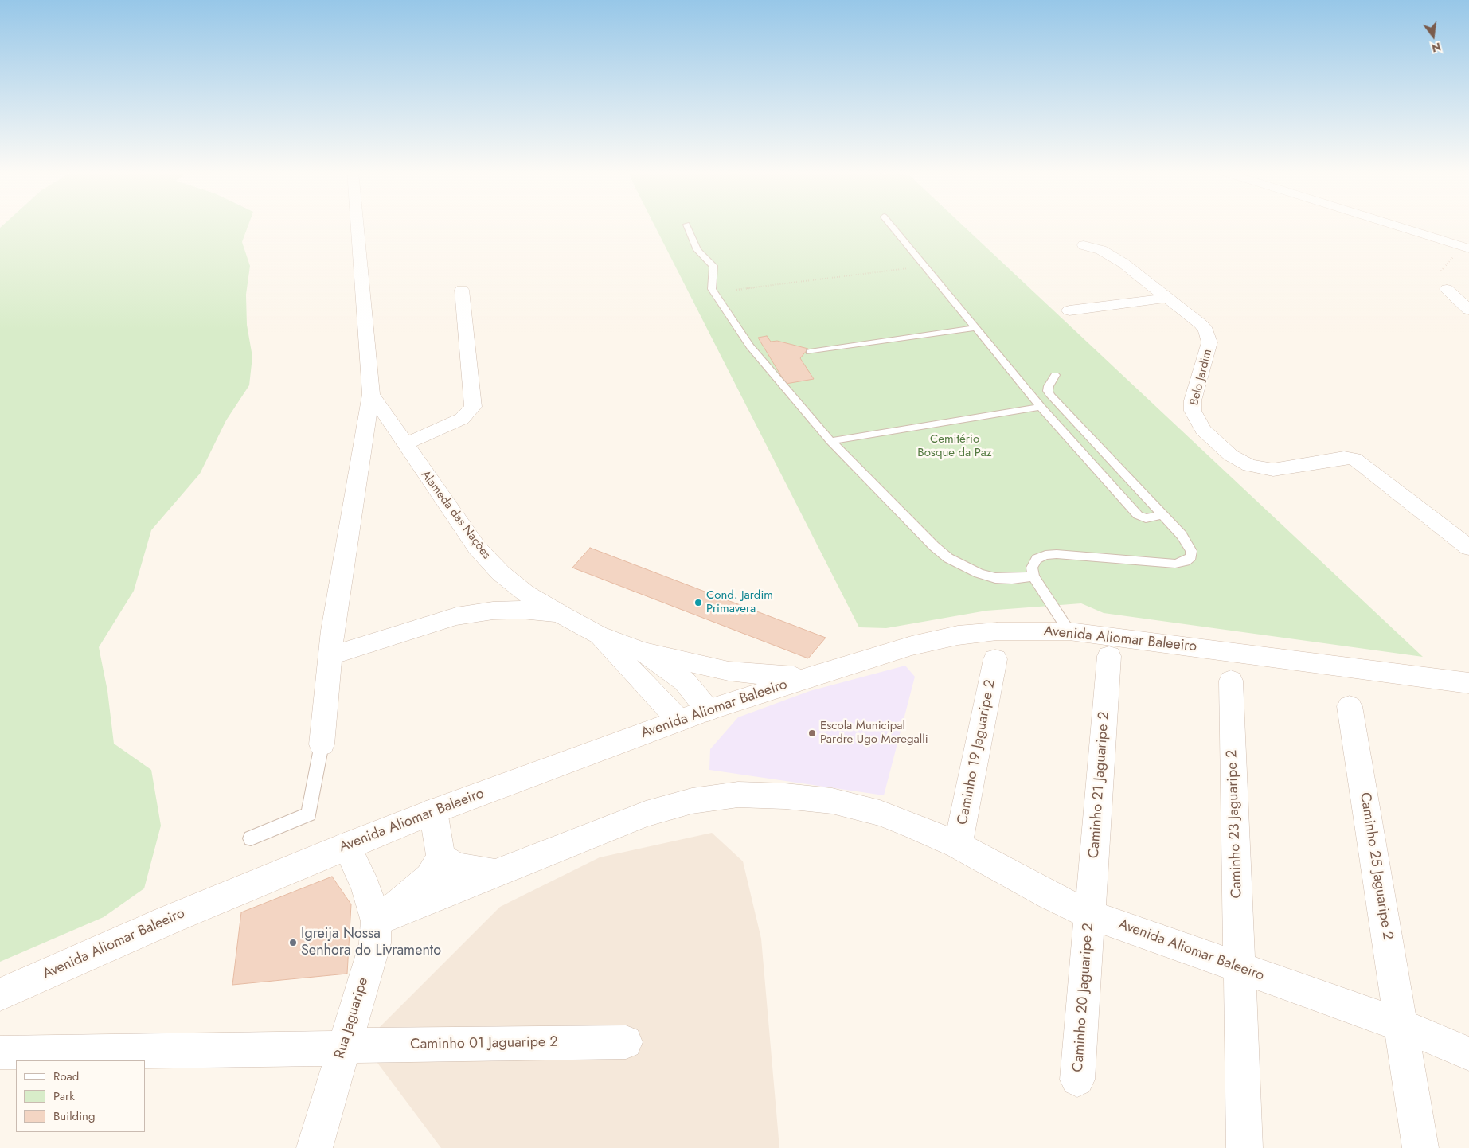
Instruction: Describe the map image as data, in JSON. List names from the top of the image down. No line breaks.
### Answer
{"streets":{"street":["Belo Jardim","Alameda das Nações","Avenida Aliomar Baleeiro","Caminho 19 Jaguaripe 2","Caminho 21 Jaguaripe 2","Caminho 23 Jaguaripe 2","Caminho 25 Jaguaripe 2","Caminho 20 Jaguaripe 2","Rua Jaguaripe","Caminho 01 Jaguaripe 2"]},"crossings":[["Alameda das Nações","Avenida Aliomar Baleeiro"],["Avenida Aliomar Baleeiro","Caminho 19 Jaguaripe 2"],["Avenida Aliomar Baleeiro","Caminho 21 Jaguaripe 2"],["Avenida Aliomar Baleeiro","Caminho 23 Jaguaripe 2"],["Avenida Aliomar Baleeiro","Caminho 25 Jaguaripe 2"],["Avenida Aliomar Baleeiro","Caminho 20 Jaguaripe 2"],["Avenida Aliomar Baleeiro","Rua Jaguaripe"],["Caminho 21 Jaguaripe 2","Caminho 20 Jaguaripe 2"],["Rua Jaguaripe","Caminho 01 Jaguaripe 2"]],"parks":["Cemitério Bosque da Paz"],"places":["Cond. Jardim Primavera","Escola Municipal Pardre Ugo Meregalli","Igreija Nossa Senhora do Livramento"],"legend":["Road","Park","Building"],"north":"bottom"}
